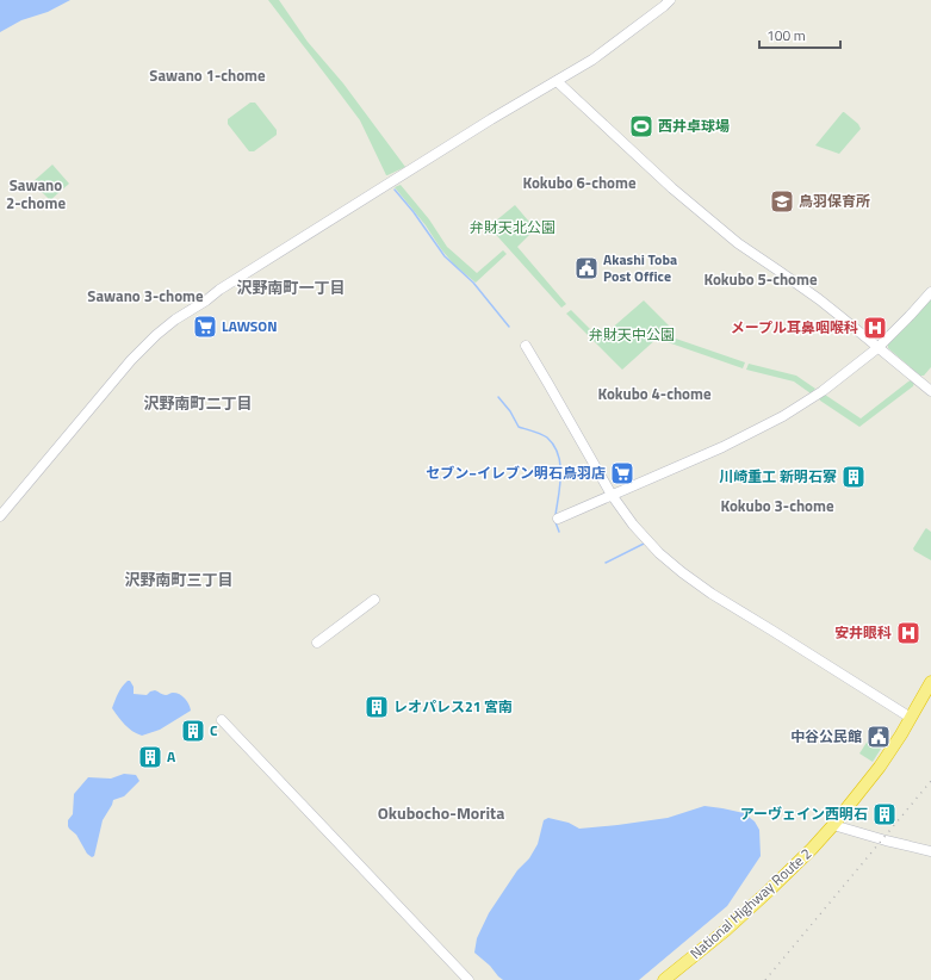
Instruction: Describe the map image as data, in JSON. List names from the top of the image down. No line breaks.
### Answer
{"streets":{"highway":["National Highway Route 2"]},"districts":["Sawano 1-chome","Kokubo 6-chome","Sawano 2-chome","Kokubo 5-chome","沢野南町一丁目","Sawano 3-chome","Kokubo 4-chome","沢野南町二丁目","Kokubo 3-chome","沢野南町三丁目","Okubocho-Morita"],"parks":["弁財天北公園","弁財天中公園"],"places":{"sports":["西井卓球場"],"school or university":["鳥羽保育所"],"public building":["Akashi Toba Post Office","中谷公民館"],"supermarket":["LAWSON","セブン−イレブン明石鳥羽店"],"hospital":["メープル耳鼻咽喉科","安井眼科"],"building":["川崎重工 新明石寮","レオパレス21 宮南","C","A","アーヴェイン西明石"]},"scale_bar":"100 m"}
